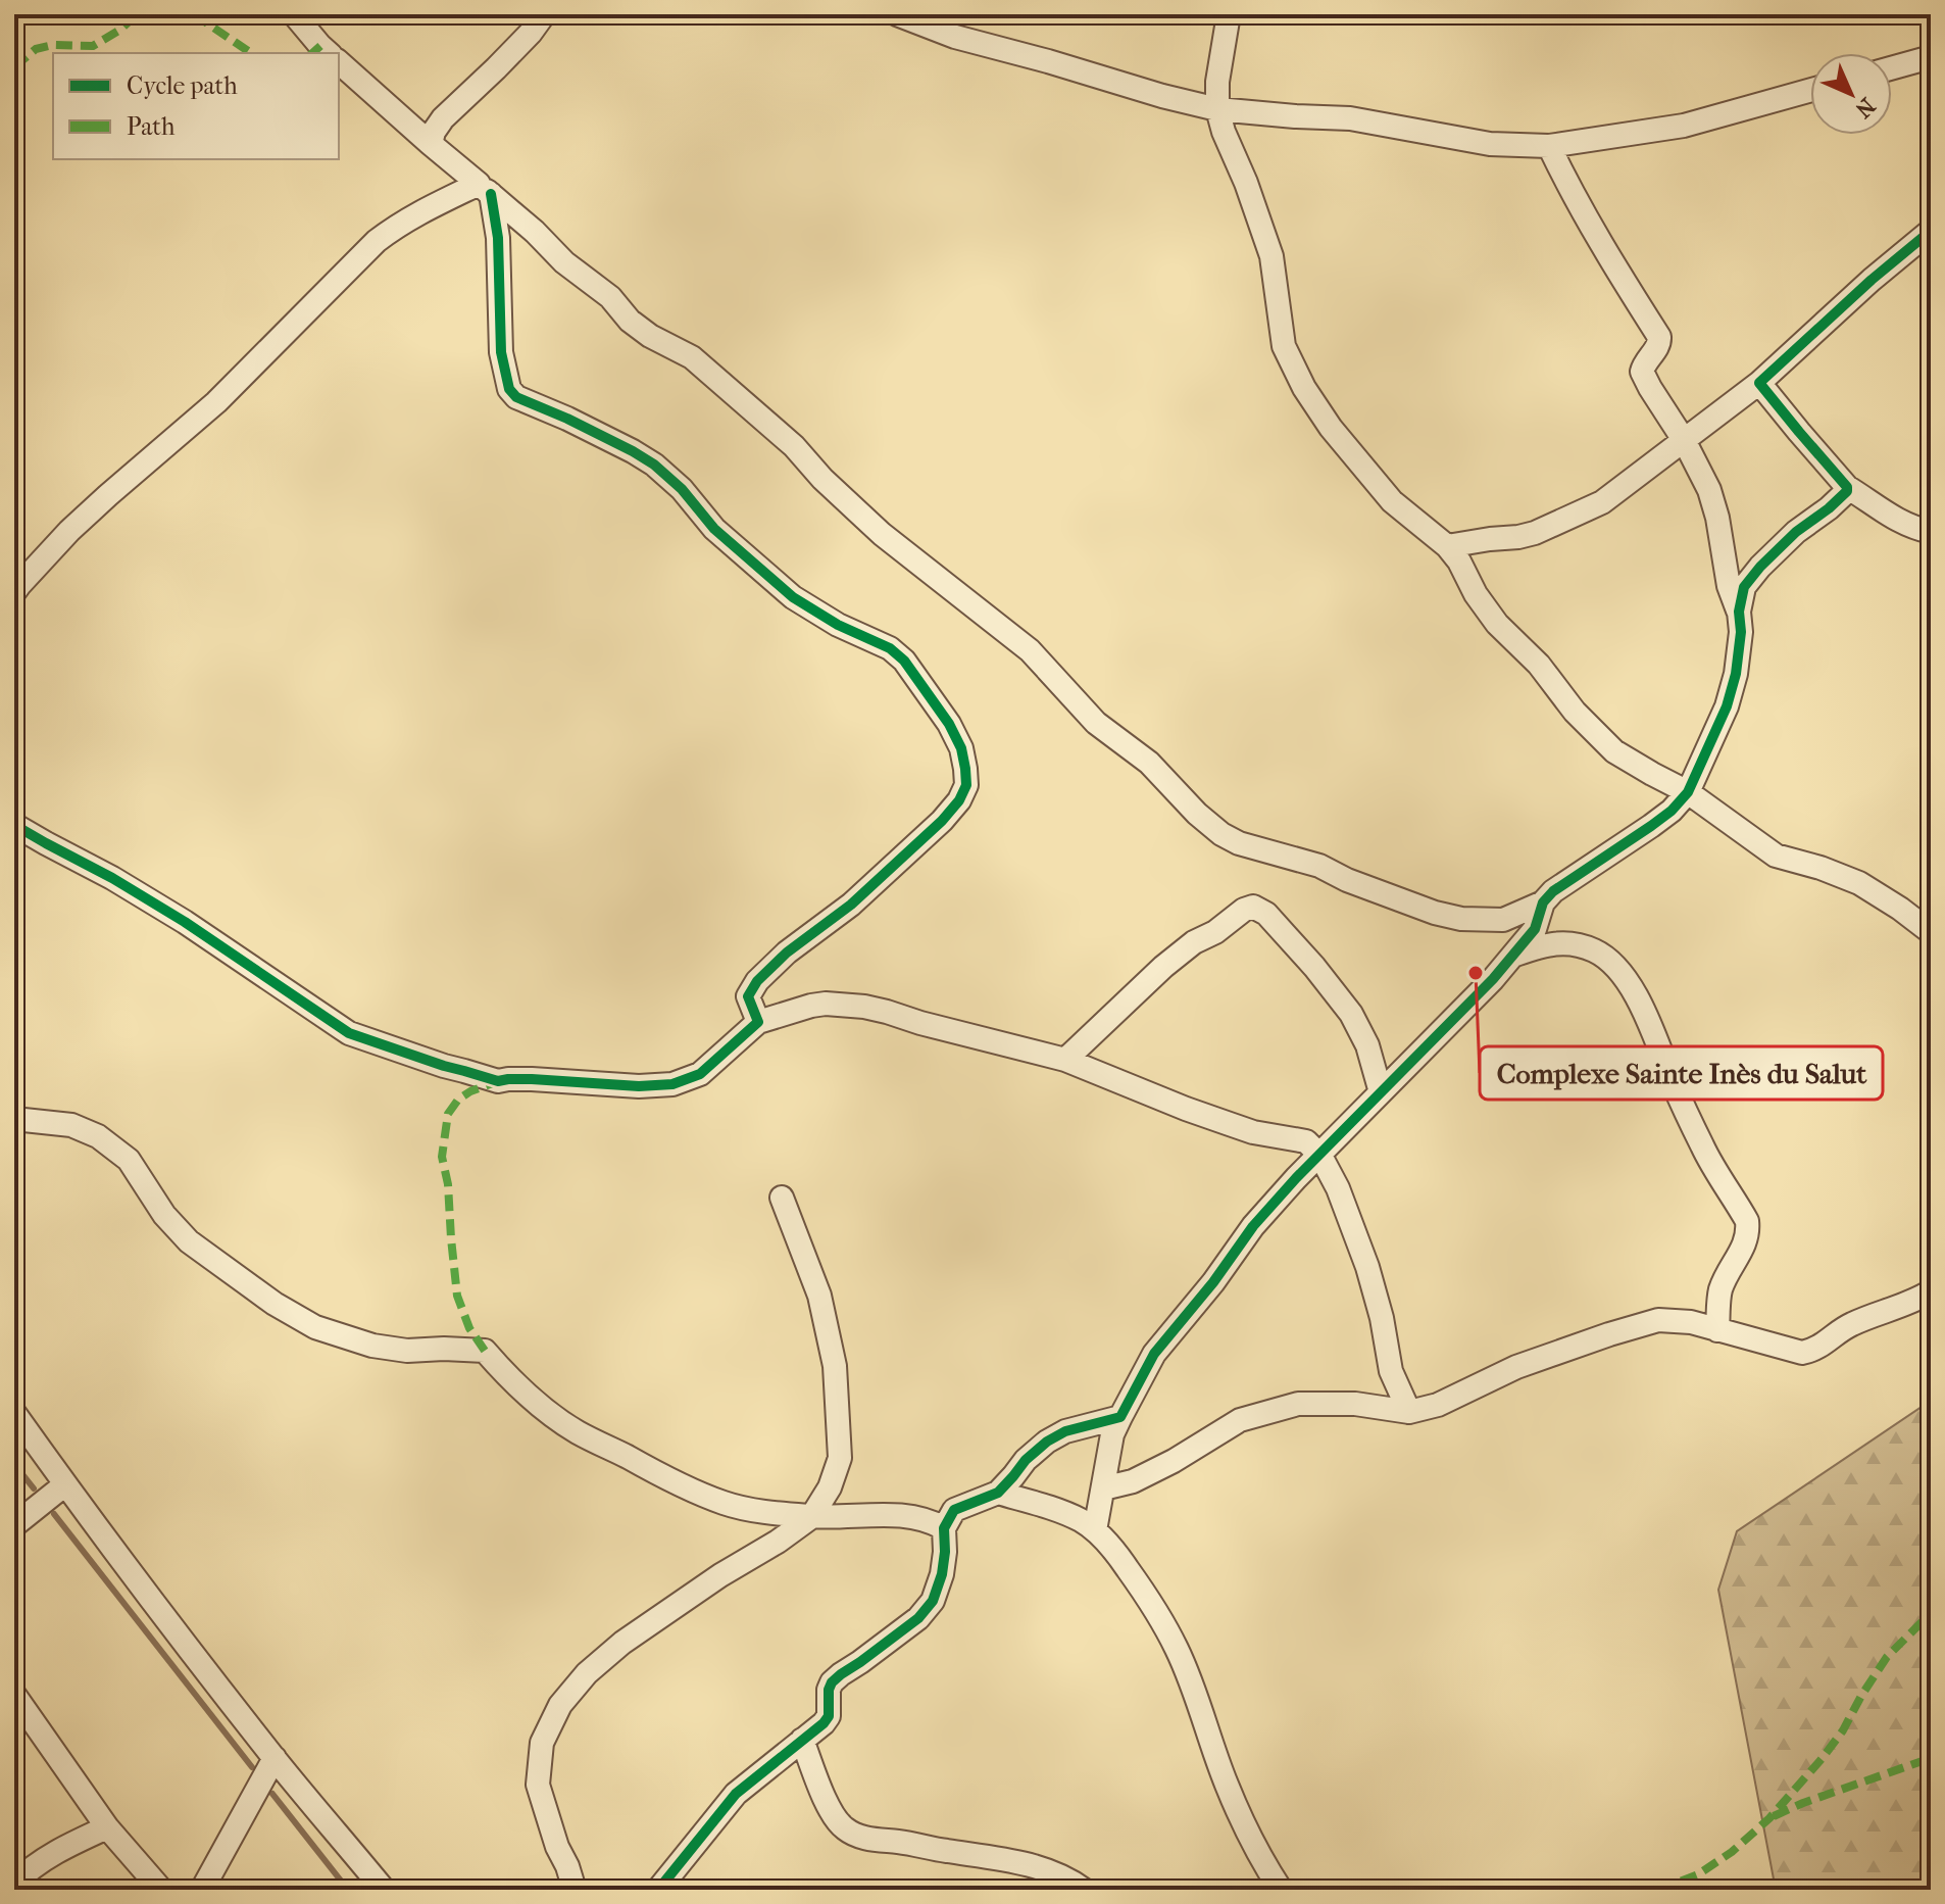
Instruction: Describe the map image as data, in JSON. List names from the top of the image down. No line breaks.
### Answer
{"places":["Complexe Sainte Inès du Salut"],"legend":["Cycle path","Path"],"north":"bottom right"}
